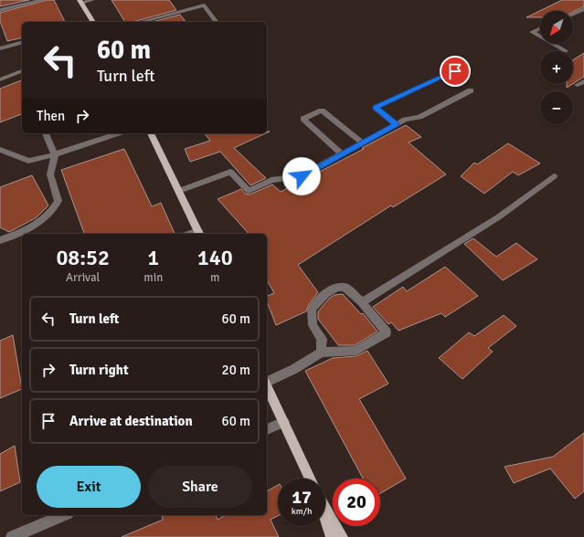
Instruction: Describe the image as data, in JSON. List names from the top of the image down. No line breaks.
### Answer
{"north":"bottom left","page":{"map_buttons":["+","−"],"turn":["60 m","Turn left"],"then":"Then","eta":["08:52","Arrival","1","min","140","m"],"list":[{"name":"Turn left","value":"60 m"},{"name":"Turn right","value":"20 m"},{"name":"Arrive at destination","value":"60 m"}],"buttons":["Exit","Share"],"speed":"17 km/h","limit":"20"}}
